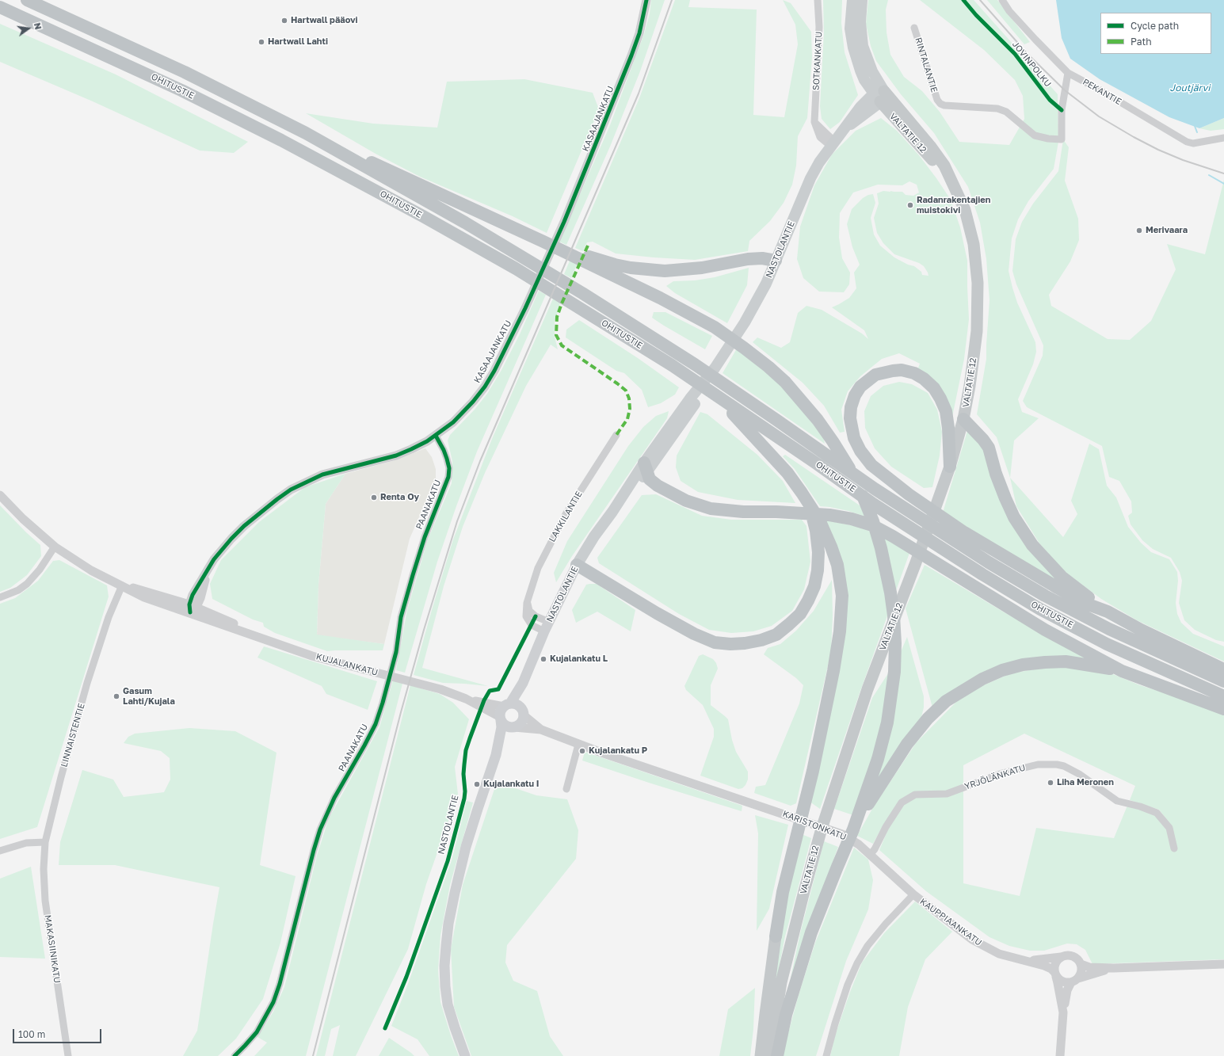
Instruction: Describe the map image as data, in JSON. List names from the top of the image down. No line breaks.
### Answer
{"streets":{"highway":["OHITUSTIE","VALTATIE 12"],"main road":["NASTOLANTIE"],"street":["SOTKANKATU","RINTALANTIE","PEKANTIE","KASAAJANKATU","PAANAKATU","LAKKILANTIE","KUJALANKATU","LINNAISTENTIE","YRJÖLÄNKATU","KARISTONKATU","KAUPPIAANKATU","MAKASIINIKATU"],"cycle path":["JOVINPOLKU"]},"crossings":[["SOTKANKATU","NASTOLANTIE"],["RINTALANTIE","PEKANTIE"],["KASAAJANKATU","PAANAKATU"],["KASAAJANKATU","KUJALANKATU"],["VALTATIE 12","NASTOLANTIE"],["NASTOLANTIE","LAKKILANTIE"],["NASTOLANTIE","KUJALANKATU"],["NASTOLANTIE","KARISTONKATU"],["KUJALANKATU","LINNAISTENTIE"],["KUJALANKATU","KARISTONKATU"],["LINNAISTENTIE","MAKASIINIKATU"],["YRJÖLÄNKATU","KARISTONKATU"],["KARISTONKATU","KAUPPIAANKATU"]],"water":["Joutjärvi"],"places":["Hartwall pääovi","Hartwall Lahti","Radanrakentajien muistokivi","Merivaara","Renta Oy","Kujalankatu L","Gasum Lahti/Kujala","Kujalankatu P","Liha Meronen","Kujalankatu I"],"legend":["Cycle path","Path"],"scale_bar":"100 m","north":"right"}
